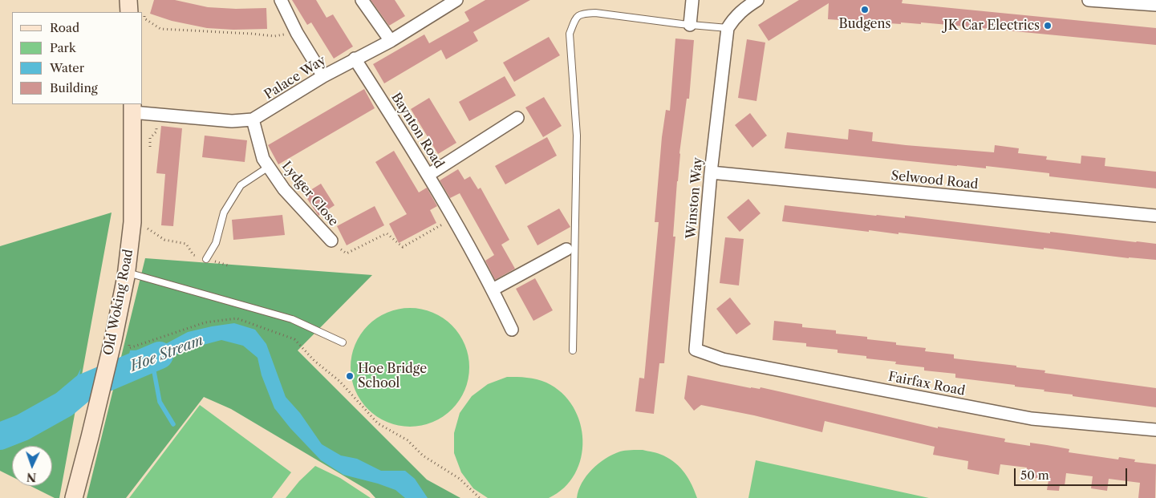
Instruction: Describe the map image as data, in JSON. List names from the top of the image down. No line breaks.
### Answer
{"streets":{"main road":["Old Woking Road"],"street":["Palace Way","Baynton Road","Selwood Road","Lydger Close","Winston Way","Fairfax Road"]},"crossings":[["Palace Way","Baynton Road"],["Palace Way","Lydger Close"],["Palace Way","Old Woking Road"],["Selwood Road","Winston Way"],["Winston Way","Fairfax Road"]],"water":["Hoe Stream"],"places":["Budgens","JK Car Electrics","Hoe Bridge School"],"legend":["Road","Park","Water","Building"],"scale_bar":"50 m","north":"bottom"}
